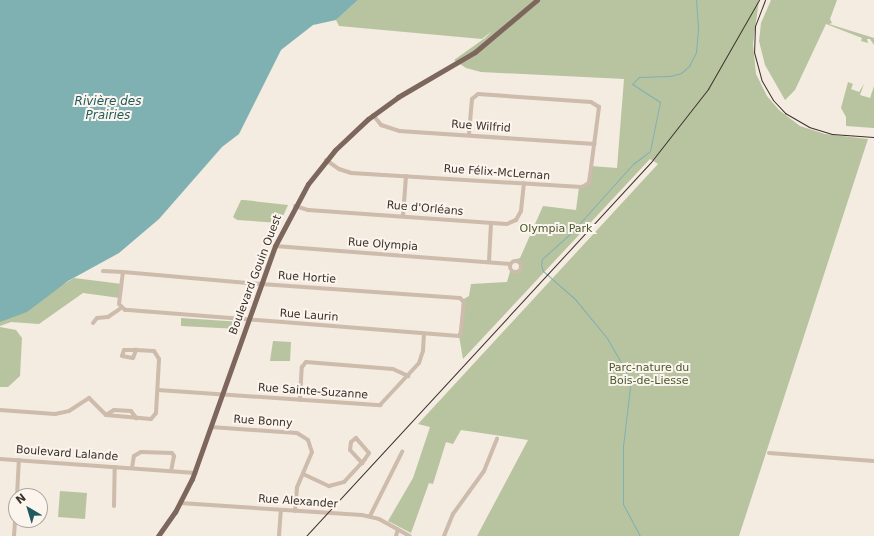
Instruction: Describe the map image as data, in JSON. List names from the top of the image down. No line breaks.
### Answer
{"streets":{"main road":["Boulevard Gouin Ouest"],"street":["Rue Wilfrid","Rue Félix-McLernan","Rue d'Orléans","Rue Olympia","Rue Hortie","Rue Laurin","Rue Sainte-Suzanne","Rue Bonny","Boulevard Lalande","Rue Alexander"]},"crossings":[["Rue Wilfrid","Rue Félix-McLernan"],["Rue Wilfrid","Boulevard Gouin Ouest"],["Rue Félix-McLernan","Rue d'Orléans"],["Rue Félix-McLernan","Boulevard Gouin Ouest"],["Rue d'Orléans","Boulevard Gouin Ouest"],["Rue Olympia","Boulevard Gouin Ouest"],["Boulevard Gouin Ouest","Rue Hortie"],["Boulevard Gouin Ouest","Rue Laurin"],["Boulevard Gouin Ouest","Rue Sainte-Suzanne"],["Boulevard Gouin Ouest","Rue Bonny"],["Boulevard Gouin Ouest","Boulevard Lalande"],["Boulevard Gouin Ouest","Rue Alexander"],["Rue Hortie","Rue Laurin"],["Rue Laurin","Rue Sainte-Suzanne"],["Rue Bonny","Rue Alexander"]],"water":["Rivière des Prairies"],"parks":["Olympia Park","Parc-nature du Bois-de-Liesse"],"north":"top left"}
